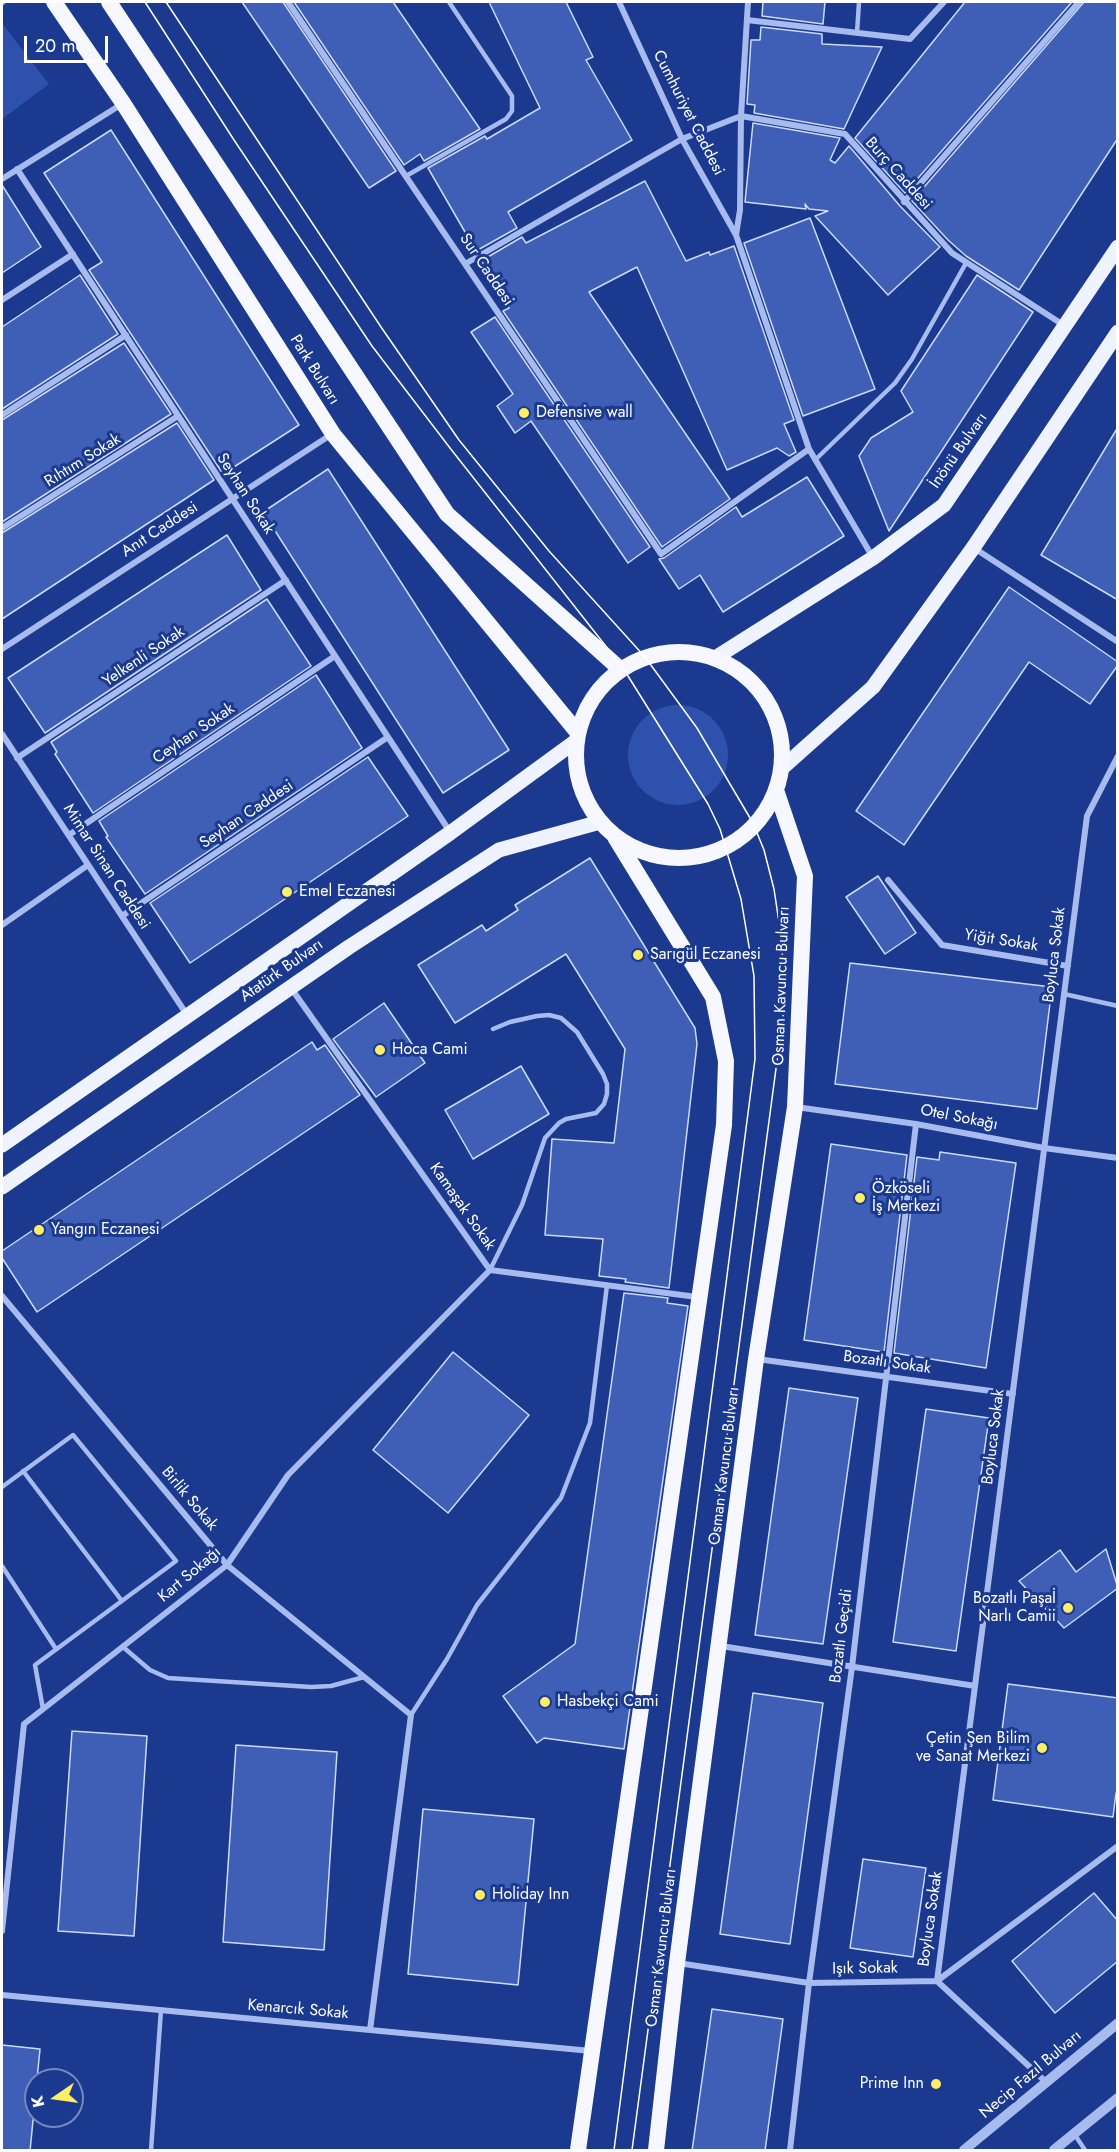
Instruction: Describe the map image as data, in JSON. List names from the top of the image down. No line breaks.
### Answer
{"streets":{"highway":["Park Bulvarı","Osman Kavuncu Bulvarı"],"main road":["İnönü Bulvarı","Atatürk Bulvarı"],"street":["Cumhuriyet Caddesi","Burç Caddesi","Sur Caddesi","Rıhtım Sokak","Seyhan Sokak","Anıt Caddesi","Yelkenli Sokak","Ceyhan Sokak","Seyhan Caddesi","Mimar Sinan Caddesi","Yiğit Sokak","Boyluca Sokak","Otel Sokağı","Kamaşak Sokak","Bozatlı Sokak","Birlik Sokak","Kart Sokağı","Bozatlı Geçidi","Işık Sokak","Kenarcık Sokak","Necip Fazıl Bulvarı"]},"crossings":[["Cumhuriyet Caddesi","Sur Caddesi"],["Cumhuriyet Caddesi","İnönü Bulvarı"],["Burç Caddesi","İnönü Bulvarı"],["Park Bulvarı","İnönü Bulvarı"],["Park Bulvarı","Anıt Caddesi"],["Park Bulvarı","Atatürk Bulvarı"],["Park Bulvarı","Osman Kavuncu Bulvarı"],["İnönü Bulvarı","Atatürk Bulvarı"],["İnönü Bulvarı","Osman Kavuncu Bulvarı"],["Rıhtım Sokak","Seyhan Sokak"],["Seyhan Sokak","Anıt Caddesi"],["Seyhan Sokak","Yelkenli Sokak"],["Seyhan Sokak","Ceyhan Sokak"],["Seyhan Sokak","Seyhan Caddesi"],["Seyhan Sokak","Atatürk Bulvarı"],["Yelkenli Sokak","Mimar Sinan Caddesi"],["Ceyhan Sokak","Mimar Sinan Caddesi"],["Seyhan Caddesi","Mimar Sinan Caddesi"],["Mimar Sinan Caddesi","Atatürk Bulvarı"],["Yiğit Sokak","Boyluca Sokak"],["Boyluca Sokak","Otel Sokağı"],["Boyluca Sokak","Bozatlı Sokak"],["Boyluca Sokak","Işık Sokak"],["Boyluca Sokak","Necip Fazıl Bulvarı"],["Atatürk Bulvarı","Osman Kavuncu Bulvarı"],["Atatürk Bulvarı","Kamaşak Sokak"],["Osman Kavuncu Bulvarı","Otel Sokağı"],["Osman Kavuncu Bulvarı","Bozatlı Sokak"],["Osman Kavuncu Bulvarı","Işık Sokak"],["Otel Sokağı","Bozatlı Geçidi"],["Kamaşak Sokak","Kart Sokağı"],["Bozatlı Sokak","Bozatlı Geçidi"],["Birlik Sokak","Kart Sokağı"],["Bozatlı Geçidi","Işık Sokak"]],"places":["Defensive wall","Emel Eczanesi","Sarıgül Eczanesi","Hoca Cami","Özköseli İş Merkezi","Yangın Eczanesi","Bozatlı Paşaİ Narlı Camii","Hasbekçi Cami","Çetin Şen Bilim ve Sanat Merkezi","Holiday Inn","Prime Inn"],"scale_bar":"20 m","north":"left"}
